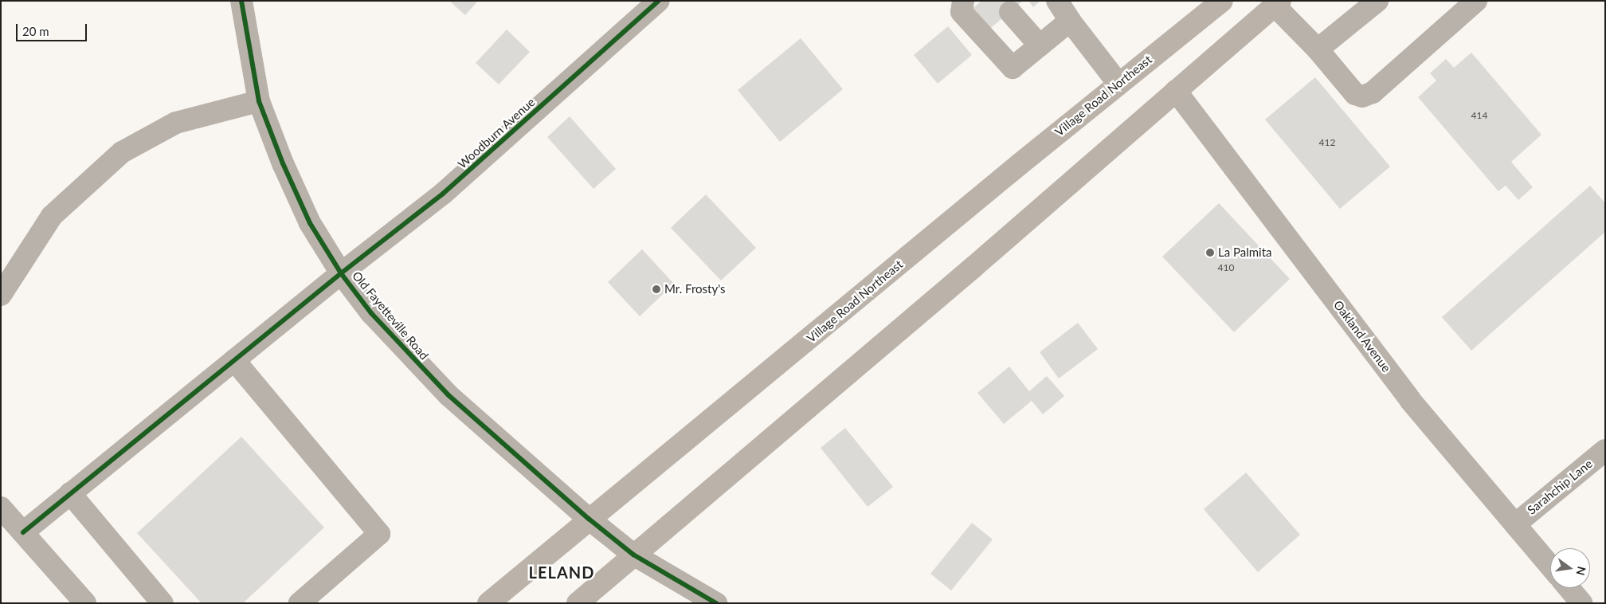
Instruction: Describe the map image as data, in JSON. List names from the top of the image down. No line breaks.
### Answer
{"streets":{"main road":["Village Road Northeast"],"street":["Woodburn Avenue","Old Fayetteville Road","Oakland Avenue","Sarahchip Lane"]},"crossings":[["Village Road Northeast","Old Fayetteville Road"],["Woodburn Avenue","Old Fayetteville Road"],["Oakland Avenue","Sarahchip Lane"]],"districts":["LELAND"],"places":["La Palmita","Mr. Frosty's"],"house_numbers":["414","412","410"],"scale_bar":"20 m","north":"right"}
